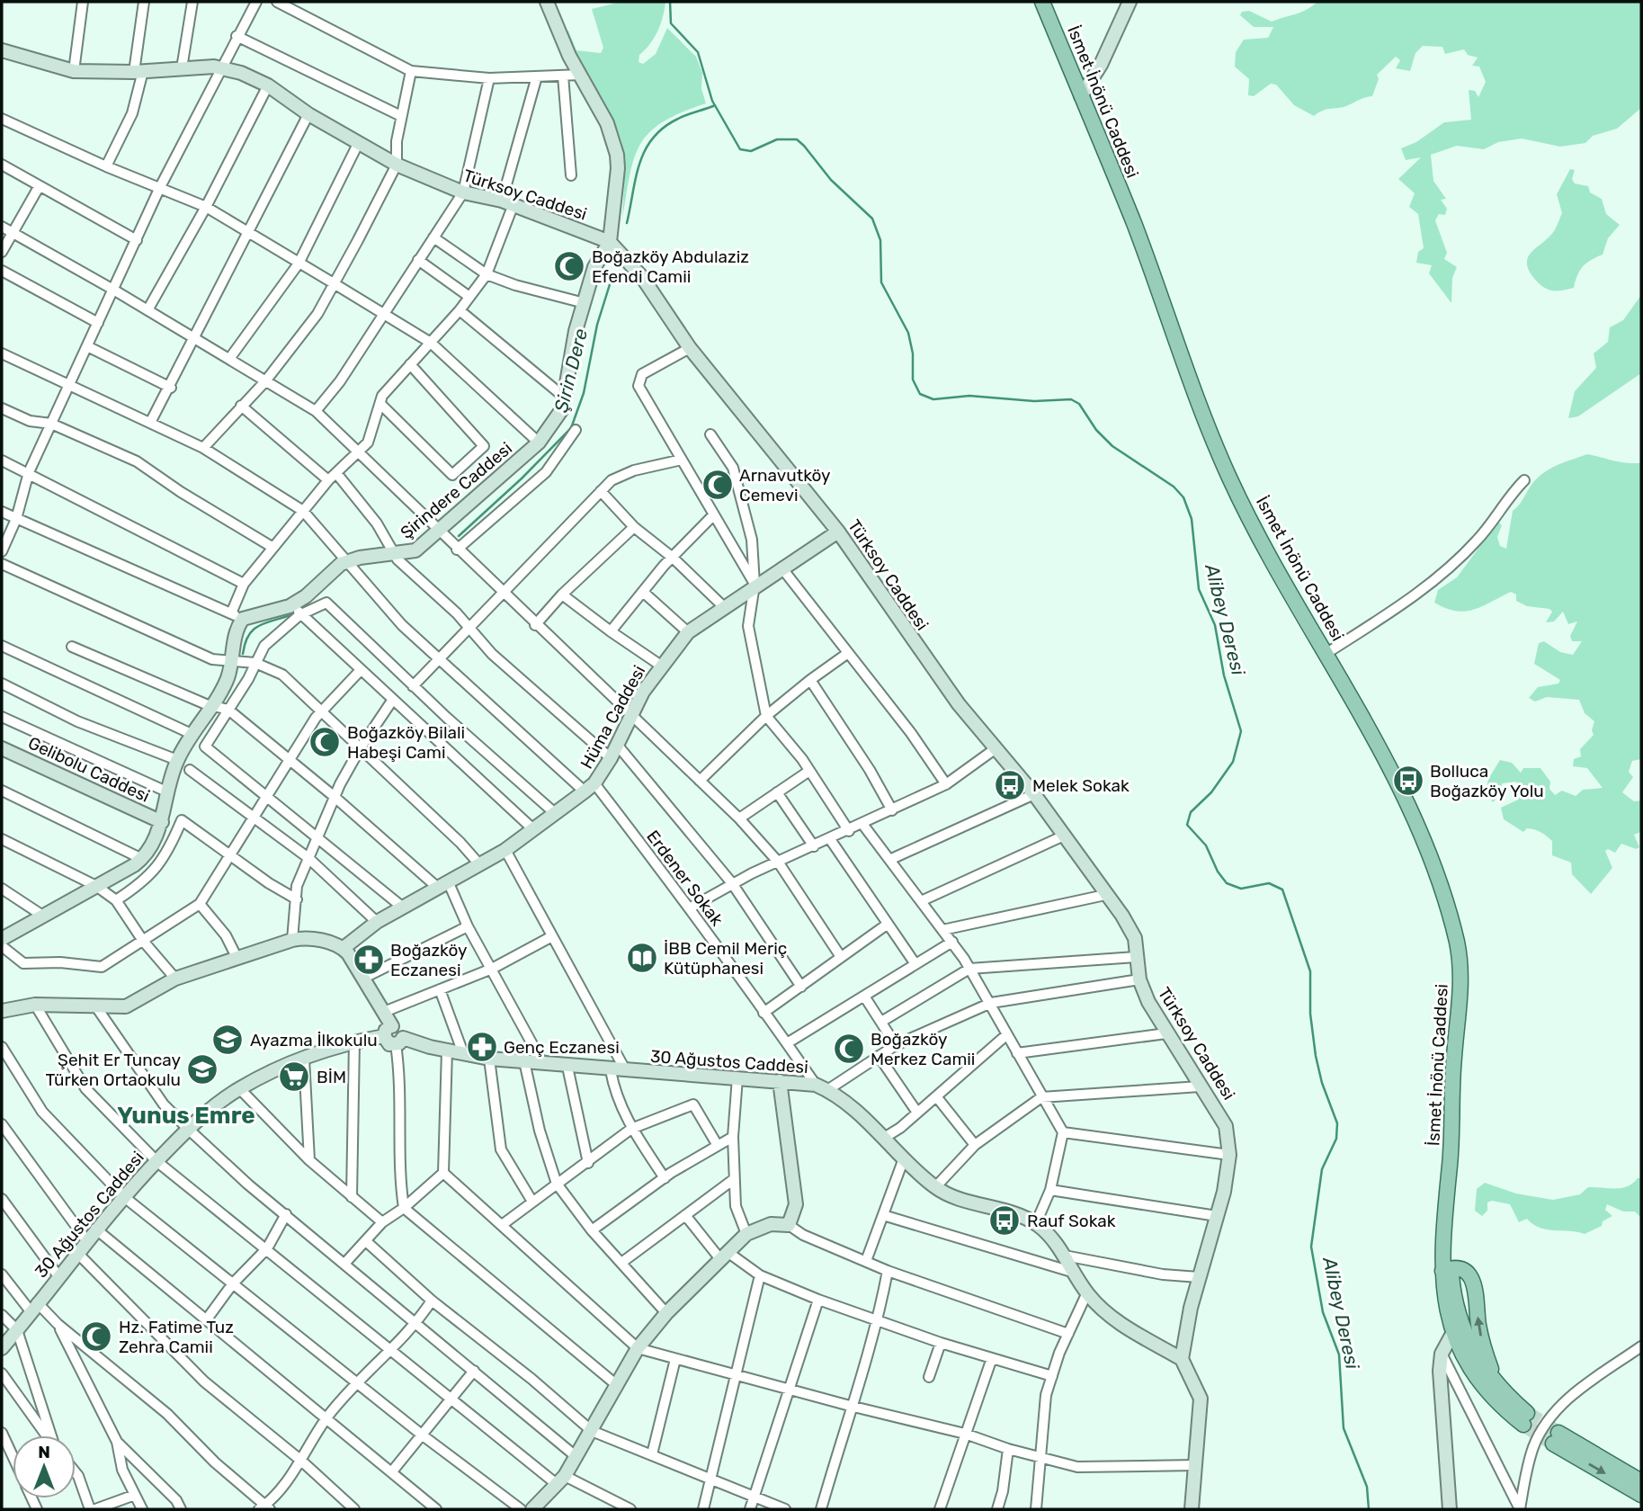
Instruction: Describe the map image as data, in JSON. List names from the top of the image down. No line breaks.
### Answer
{"streets":{"main road":["İsmet İnönü Caddesi"],"street":["Türksoy Caddesi","Şirindere Caddesi","Hüma Caddesi","Gelibolu Caddesi","Erdener Sokak","30 Ağustos Caddesi"]},"crossings":[["Türksoy Caddesi","Şirindere Caddesi"],["Türksoy Caddesi","Hüma Caddesi"],["Türksoy Caddesi","30 Ağustos Caddesi"],["Şirindere Caddesi","Erdener Sokak"],["Hüma Caddesi","Erdener Sokak"],["Erdener Sokak","30 Ağustos Caddesi"]],"districts":["Yunus Emre"],"water":["Şirin Dere","Alibey Deresi"],"places":{"mosque":["Boğazköy Abdulaziz Efendi Camii","Arnavutköy Cemevi","Boğazköy Bilali Habeşi Cami","Boğazköy Merkez Camii","Hz. Fatime Tuz Zehra Camii"],"bus stop":["Bolluca Boğazköy Yolu","Melek Sokak","Rauf Sokak"],"library":["İBB Cemil Meriç Kütüphanesi"],"pharmacy":["Boğazköy Eczanesi","Genç Eczanesi"],"school or university":["Ayazma İlkokulu","Şehit Er Tuncay Türken Ortaokulu"],"supermarket":["BİM"]},"north":"top"}
